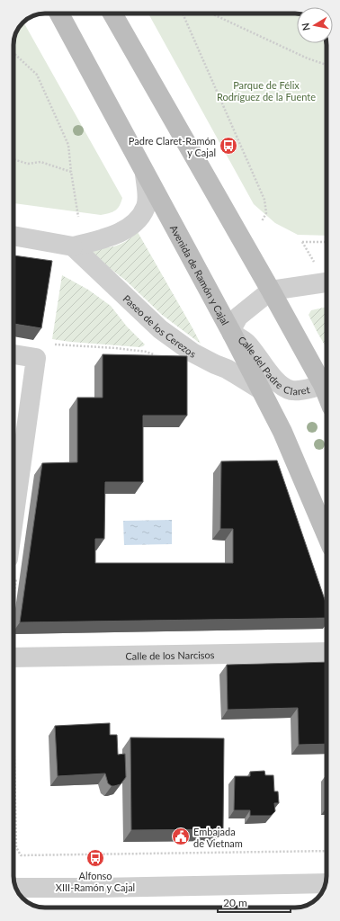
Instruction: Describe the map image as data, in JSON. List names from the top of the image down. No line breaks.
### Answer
{"streets":{"main road":["Avenida de Ramón y Cajal"],"street":["Paseo de los Cerezos","Calle del Padre Claret","Calle de los Narcisos"]},"crossings":[["Avenida de Ramón y Cajal","Paseo de los Cerezos"],["Avenida de Ramón y Cajal","Calle del Padre Claret"]],"parks":["Parque de Félix Rodríguez de la Fuente"],"places":{"bus stop":["Padre Claret-Ramón y Cajal","Alfonso XIII-Ramón y Cajal"],"public building":["Embajada de Vietnam"]},"scale_bar":"20 m","north":"left"}
